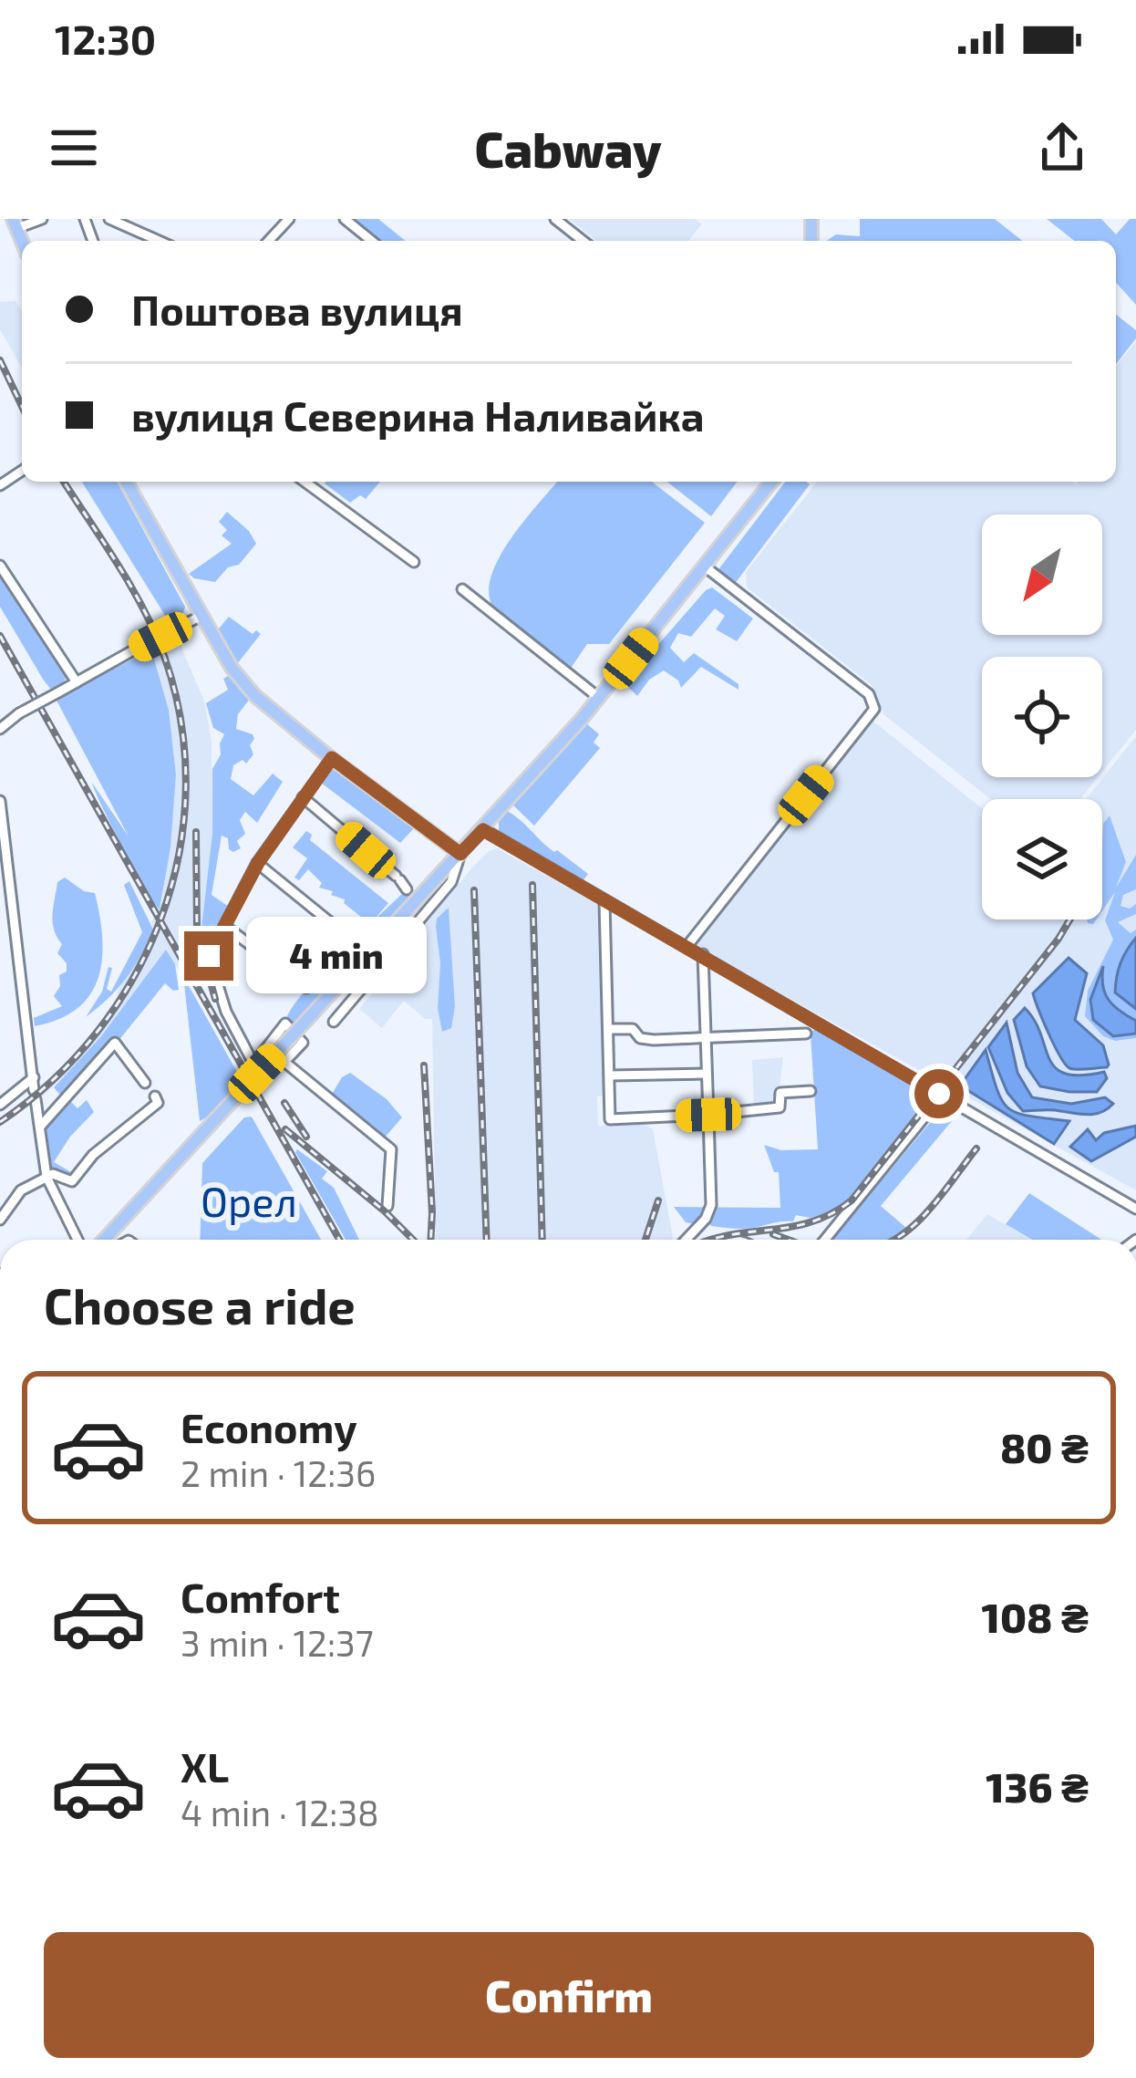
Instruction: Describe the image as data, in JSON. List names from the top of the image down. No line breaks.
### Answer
{"parks":["Орел"],"north":"bottom left","page":{"status":"12:30","header":"Cabway","banner":["Поштова вулиця","вулиця Северина Наливайка"],"bubble":"4 min","heading":"Choose a ride","list":[{"name":"Economy","note":"2 min · 12:36","value":"80 ₴"},{"name":"Comfort","note":"3 min · 12:37","value":"108 ₴"},{"name":"XL","note":"4 min · 12:38","value":"136 ₴"}],"buttons":"Confirm"}}
